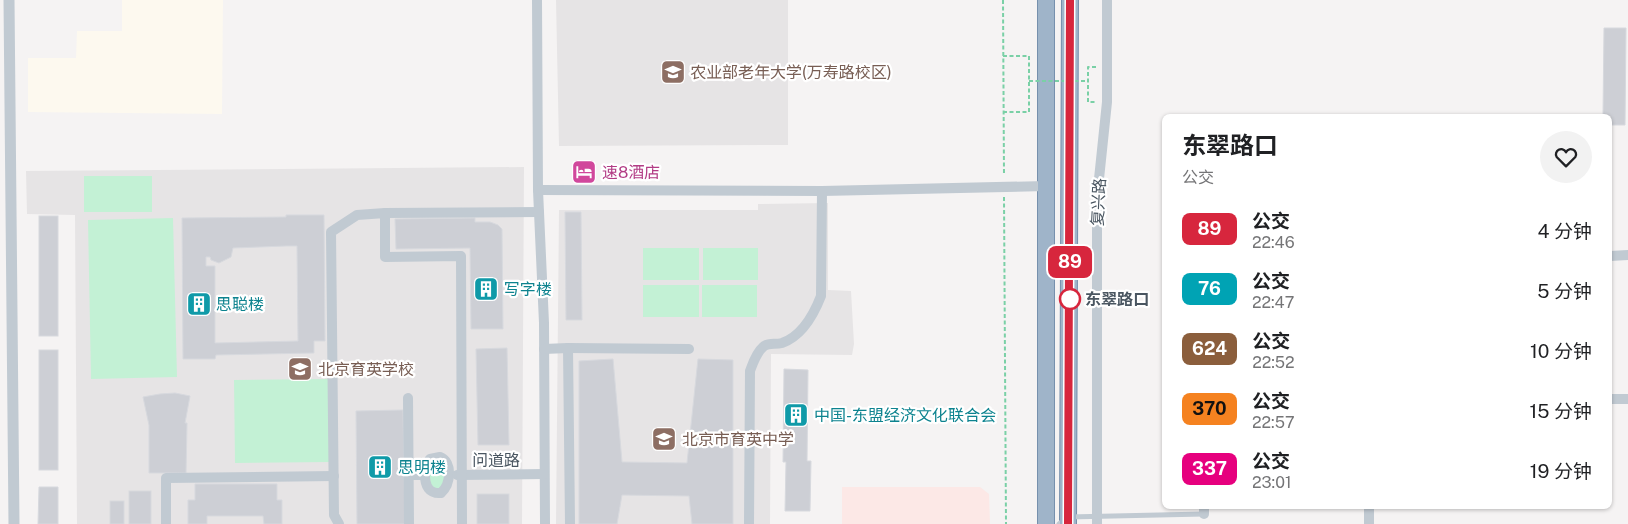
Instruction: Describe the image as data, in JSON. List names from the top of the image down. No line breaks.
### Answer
{"streets":{"highway":["复兴路"],"street":["问道路"]},"places":{"school or university":["农业部老年大学(万寿路校区)","北京育英学校","北京市育英中学"],"hotel":["速8酒店"],"building":["写字楼","思聪楼","中国-东盟经济文化联合会","思明楼"],"other":["东翠路口"]},"lines":["bus line 89"],"page":{"on_map":"89","heading":["东翠路口","公交"],"list":[{"mark":"89","name":"公交","note":"22:46","value":"4 分钟"},{"mark":"76","name":"公交","note":"22:47","value":"5 分钟"},{"mark":"624","name":"公交","note":"22:52","value":"10 分钟"},{"mark":"370","name":"公交","note":"22:57","value":"15 分钟"},{"mark":"337","name":"公交","note":"23:01","value":"19 分钟"}]}}
